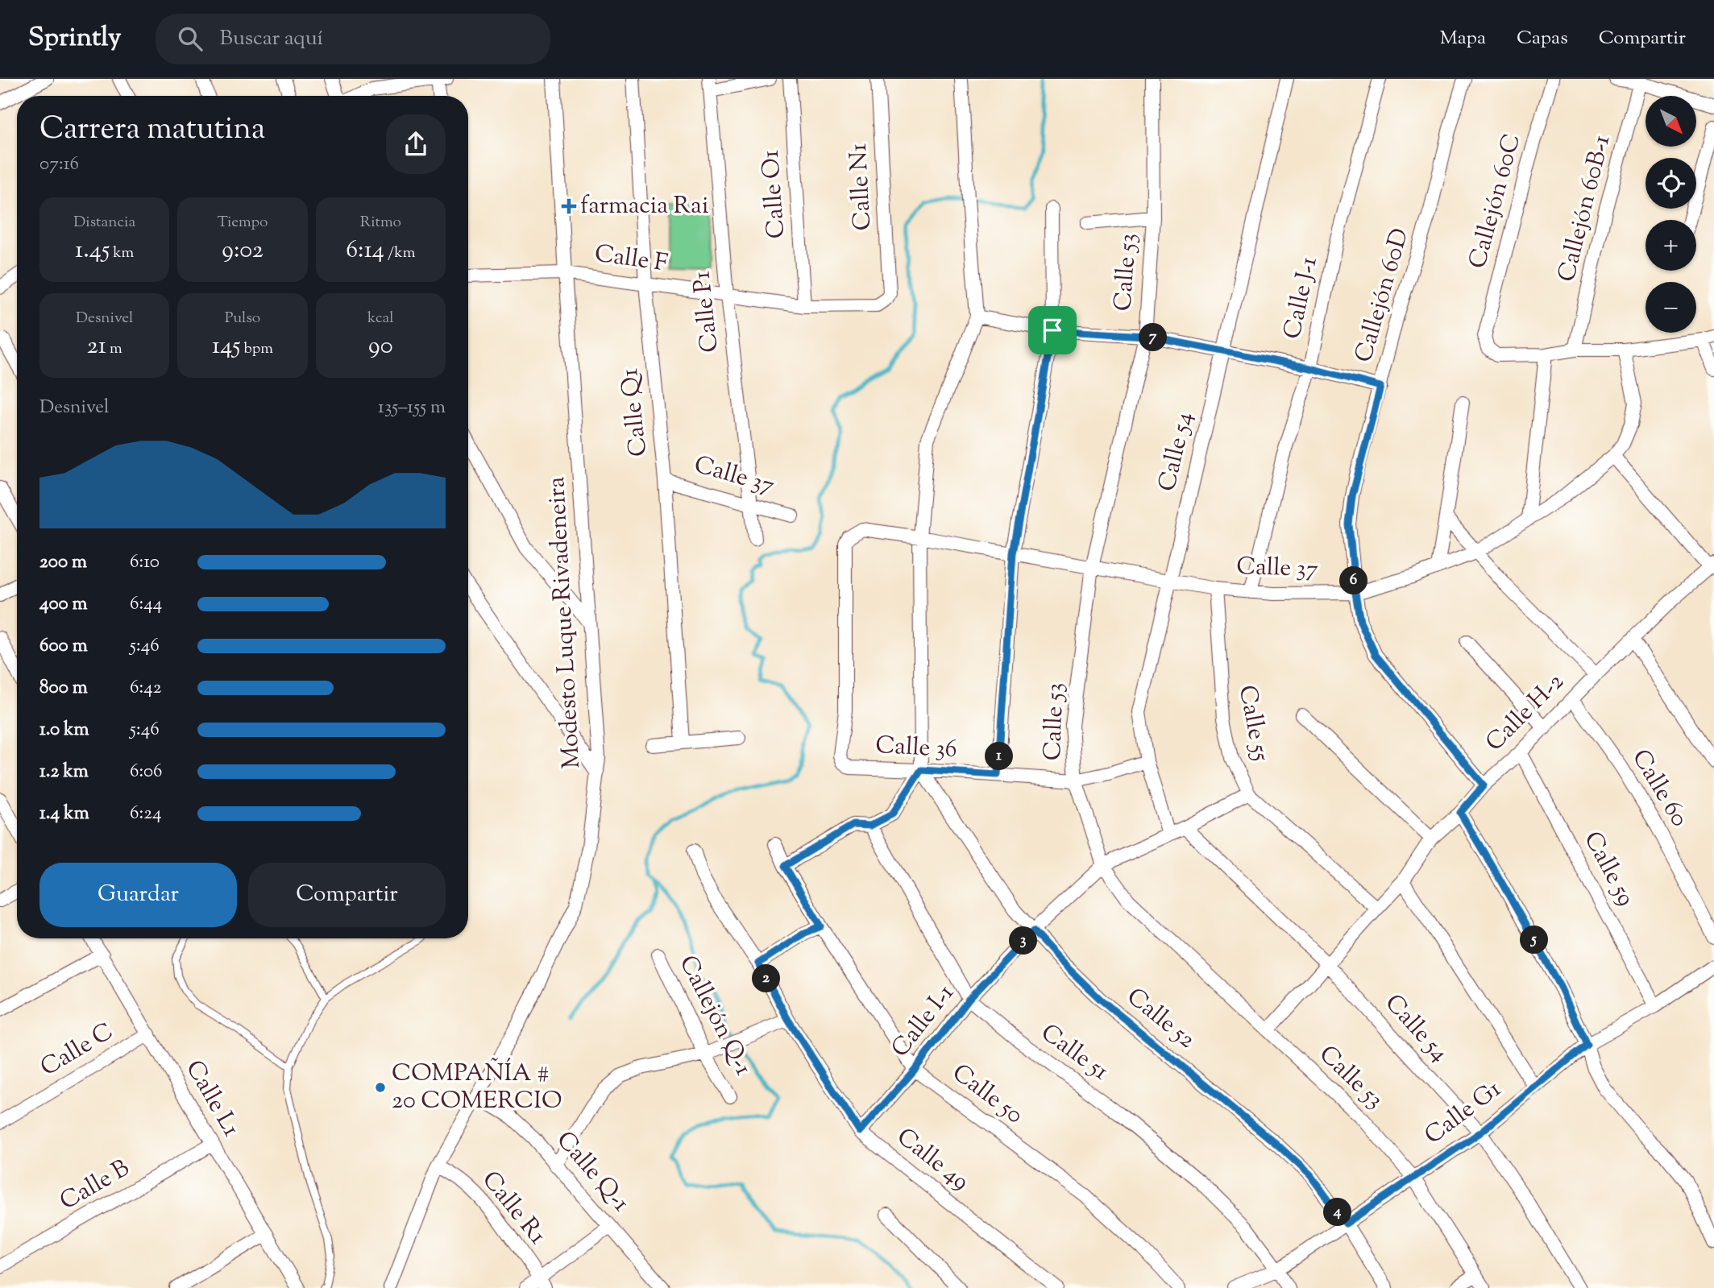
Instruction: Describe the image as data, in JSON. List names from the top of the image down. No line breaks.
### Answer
{"streets":{"street":["Calle N1","Calle O1","Callejón 60C","Callejón 60B-1","Calle F","Calle 53","Callejón 60D","Calle J-1","Calle P1","Calle Q1","Calle 54","Calle 37","Modesto Luque Rivadeneira","Calle H-2","Calle 55","Calle 36","Calle 60","Calle 59","Callejón Q-1","Calle 52","Calle I-1","Calle C","Calle 51","Calle 50","Calle L1","Calle G1","Calle 49","Calle Q-1","Calle B","Calle R1"]},"crossings":[["Calle N1","Calle F"],["Calle O1","Calle F"],["Calle F","Calle P1"],["Calle F","Calle Q1"],["Calle F","Modesto Luque Rivadeneira"],["Calle 53","Calle 37"],["Calle 53","Calle H-2"],["Calle 53","Calle 36"],["Calle 53","Calle I-1"],["Calle 53","Calle G1"],["Callejón 60D","Calle 37"],["Callejón 60D","Calle H-2"],["Calle J-1","Calle 37"],["Calle P1","Calle 37"],["Calle Q1","Calle 37"],["Calle 54","Calle 37"],["Calle 54","Calle H-2"],["Calle 54","Calle 36"],["Calle 54","Calle I-1"],["Calle 54","Calle G1"],["Calle 37","Calle 55"],["Calle 37","Calle 36"],["Modesto Luque Rivadeneira","Calle Q-1"],["Modesto Luque Rivadeneira","Calle R1"],["Calle H-2","Calle 55"],["Calle H-2","Calle 60"],["Calle H-2","Calle 59"],["Calle 55","Calle I-1"],["Calle 36","Calle 52"],["Calle 59","Calle G1"],["Calle 52","Calle I-1"],["Calle 52","Calle G1"],["Calle I-1","Calle 51"],["Calle I-1","Calle 50"],["Calle I-1","Calle 49"],["Calle C","Calle L1"],["Calle 51","Calle G1"],["Calle L1","Calle B"]],"places":{"health":["farmacia Rai"],"other":["COMPAÑÍA # 20 COMERCIO"]},"north":"bottom right","page":{"header":"Sprintly","search":"Buscar aquí","nav":["Mapa","Capas","Compartir"],"map_buttons":["+","−"],"heading":["Carrera matutina","07:16"],"stats":[["Distancia","1.45 km"],["Tiempo","9:02"],["Ritmo","6:14 /km"],["Desnivel","21 m"],["Pulso","145 bpm"],["kcal","90"]],"pins":["7","6","1","5","3","2","4"],"chart":["Desnivel","135–155 m"],"list":[{"name":"200 m","note":"6:10"},{"name":"400 m","note":"6:44"},{"name":"600 m","note":"5:46"},{"name":"800 m","note":"6:42"},{"name":"1.0 km","note":"5:46"},{"name":"1.2 km","note":"6:06"},{"name":"1.4 km","note":"6:24"}],"buttons":["Guardar","Compartir"]}}
